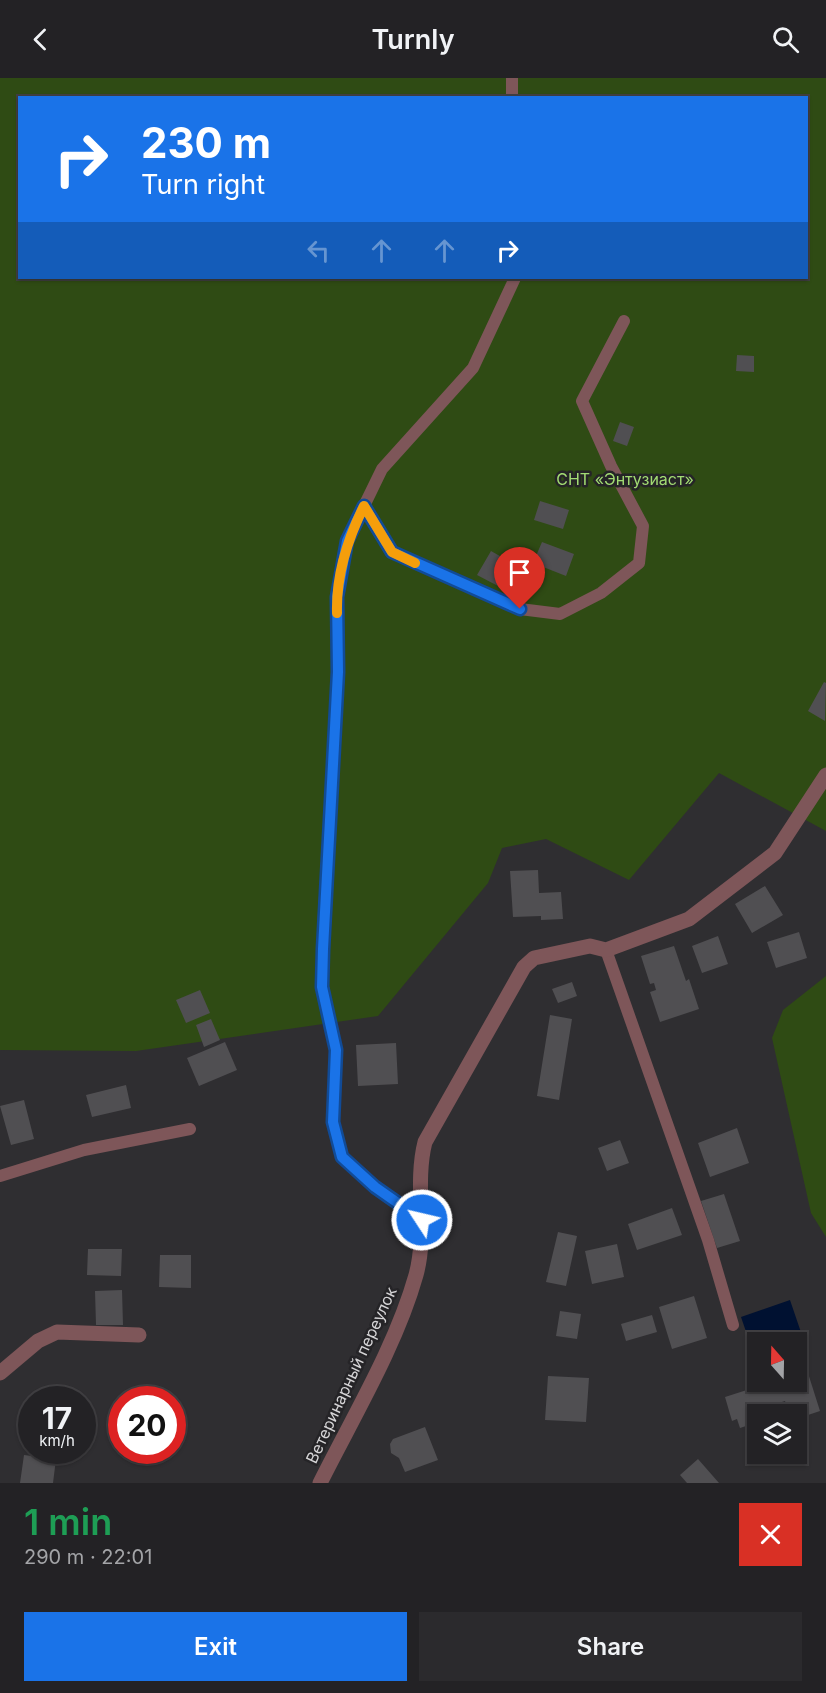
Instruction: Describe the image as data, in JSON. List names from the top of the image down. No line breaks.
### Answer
{"streets":{"street":["Ветеринарный переулок"]},"parks":["СНТ «Энтузиаст»"],"north":"top","page":{"header":"Turnly","turn":["230 m","Turn right"],"speed":"17 km/h","limit":"20","heading":["1 min","290 m · 22:01"],"buttons":["Exit","Share"]}}
